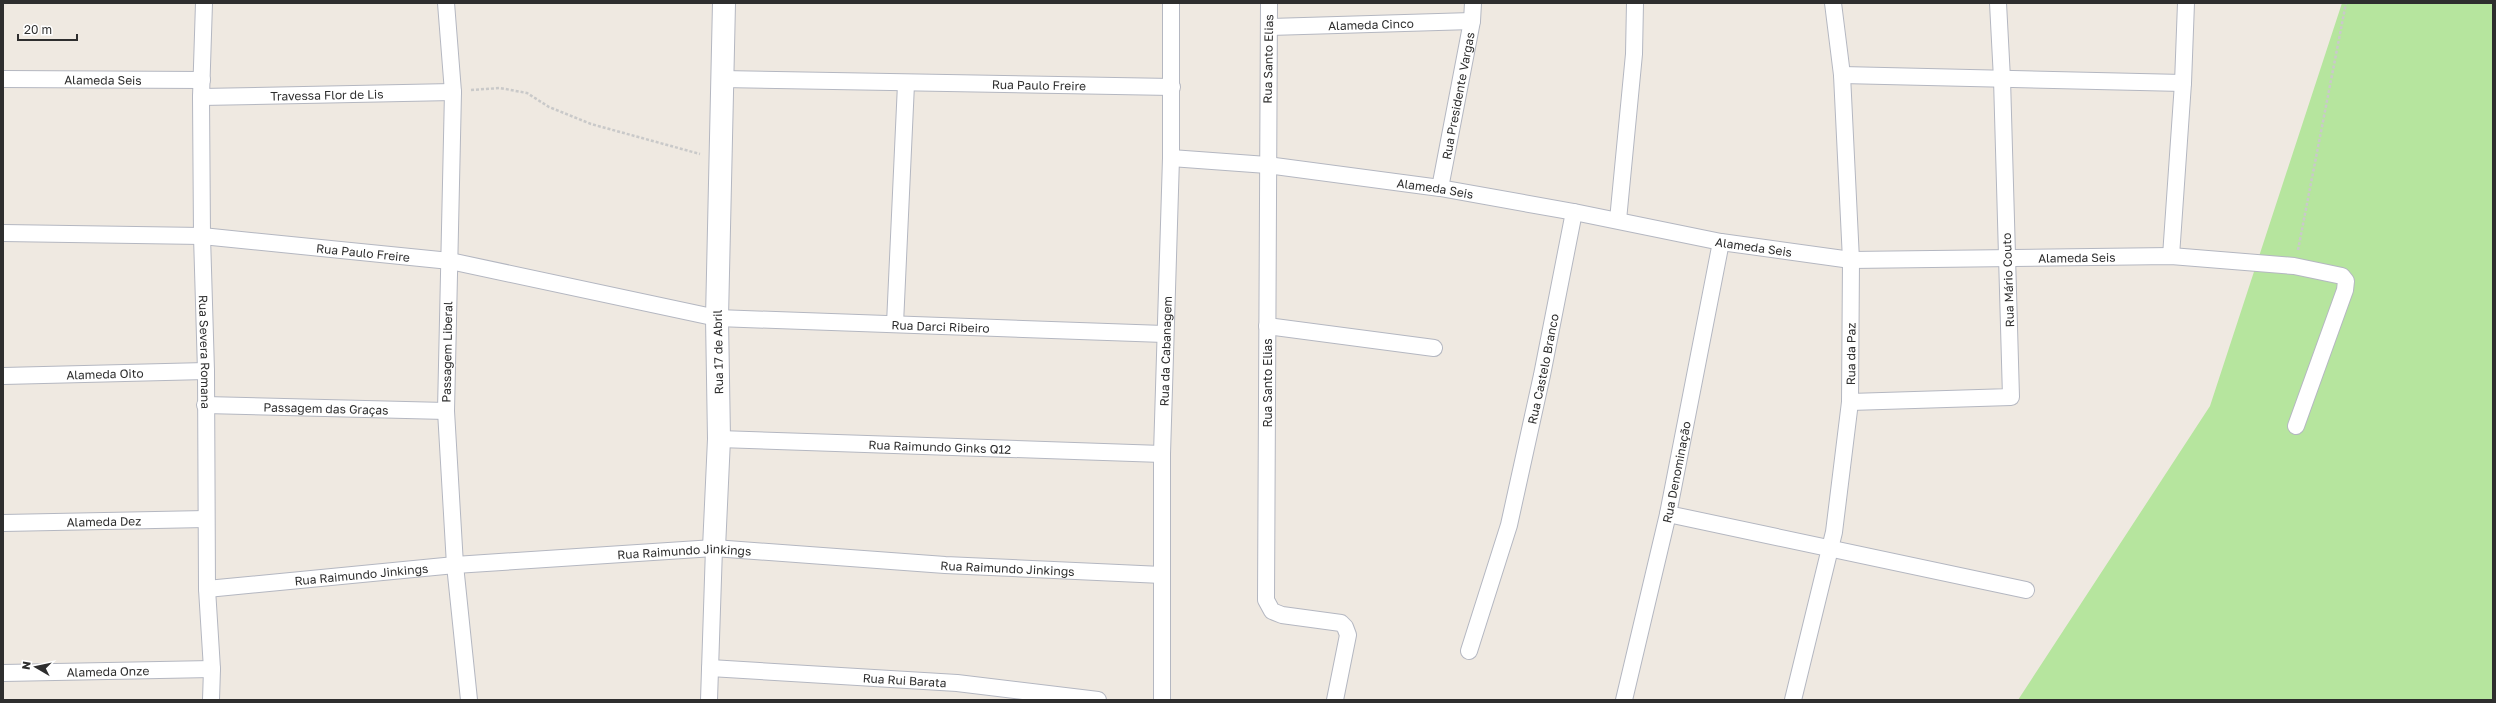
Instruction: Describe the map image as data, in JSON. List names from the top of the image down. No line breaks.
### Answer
{"streets":{"street":["Alameda Cinco","Rua Santo Elias","Alameda Seis","Rua Paulo Freire","Travessa Flor de Lis","Rua Presidente Vargas","Rua Mário Couto","Rua Darci Ribeiro","Rua da Cabanagem","Rua Severa Romana","Passagem Liberal","Rua 17 de Abril","Rua da Paz","Rua Castelo Branco","Alameda Oito","Passagem das Graças","Rua Raimundo Ginks Q12","Rua Denominação","Alameda Dez","Rua Raimundo Jinkings","Alameda Onze","Rua Rui Barata"]},"crossings":[["Alameda Cinco","Rua Santo Elias"],["Alameda Cinco","Rua Presidente Vargas"],["Rua Santo Elias","Alameda Seis"],["Alameda Seis","Rua Presidente Vargas"],["Alameda Seis","Rua Mário Couto"],["Alameda Seis","Rua da Cabanagem"],["Alameda Seis","Rua Severa Romana"],["Alameda Seis","Rua da Paz"],["Alameda Seis","Rua Castelo Branco"],["Alameda Seis","Rua Denominação"],["Rua Paulo Freire","Rua Darci Ribeiro"],["Rua Paulo Freire","Rua da Cabanagem"],["Rua Paulo Freire","Rua Severa Romana"],["Rua Paulo Freire","Passagem Liberal"],["Rua Paulo Freire","Rua 17 de Abril"],["Travessa Flor de Lis","Rua Severa Romana"],["Travessa Flor de Lis","Passagem Liberal"],["Rua Mário Couto","Rua da Paz"],["Rua Darci Ribeiro","Rua da Cabanagem"],["Rua Darci Ribeiro","Rua 17 de Abril"],["Rua da Cabanagem","Rua Raimundo Ginks Q12"],["Rua da Cabanagem","Rua Raimundo Jinkings"],["Rua Severa Romana","Alameda Oito"],["Rua Severa Romana","Passagem das Graças"],["Rua Severa Romana","Alameda Dez"],["Rua Severa Romana","Rua Raimundo Jinkings"],["Rua Severa Romana","Alameda Onze"],["Passagem Liberal","Passagem das Graças"],["Passagem Liberal","Rua Raimundo Jinkings"],["Rua 17 de Abril","Rua Raimundo Ginks Q12"],["Rua 17 de Abril","Rua Raimundo Jinkings"],["Rua 17 de Abril","Rua Rui Barata"]],"scale_bar":"20 m","north":"left"}
